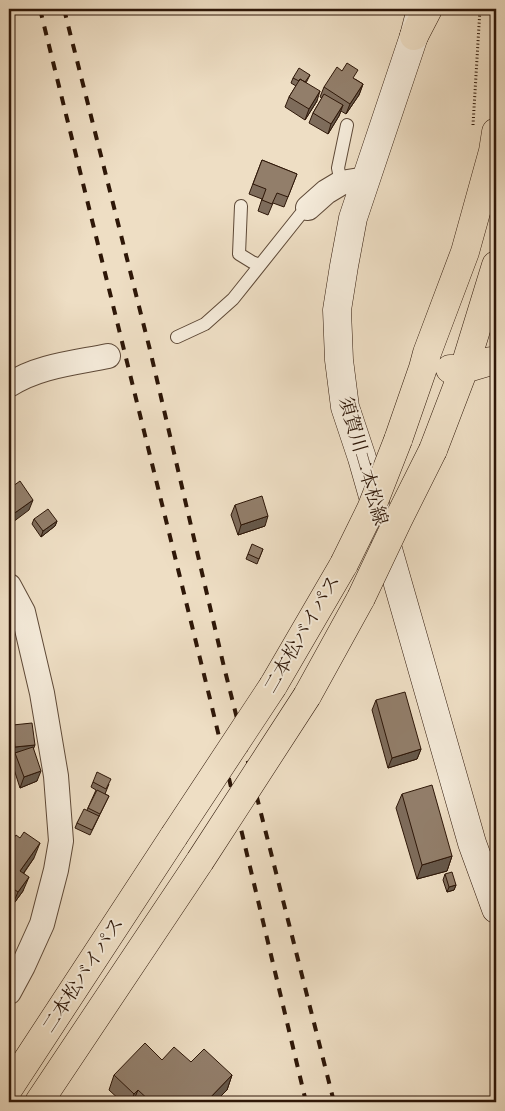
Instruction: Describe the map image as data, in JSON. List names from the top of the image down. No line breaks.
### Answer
{"streets":{"highway":["二本松バイパス"],"main road":["須賀川二本松線"]}}
